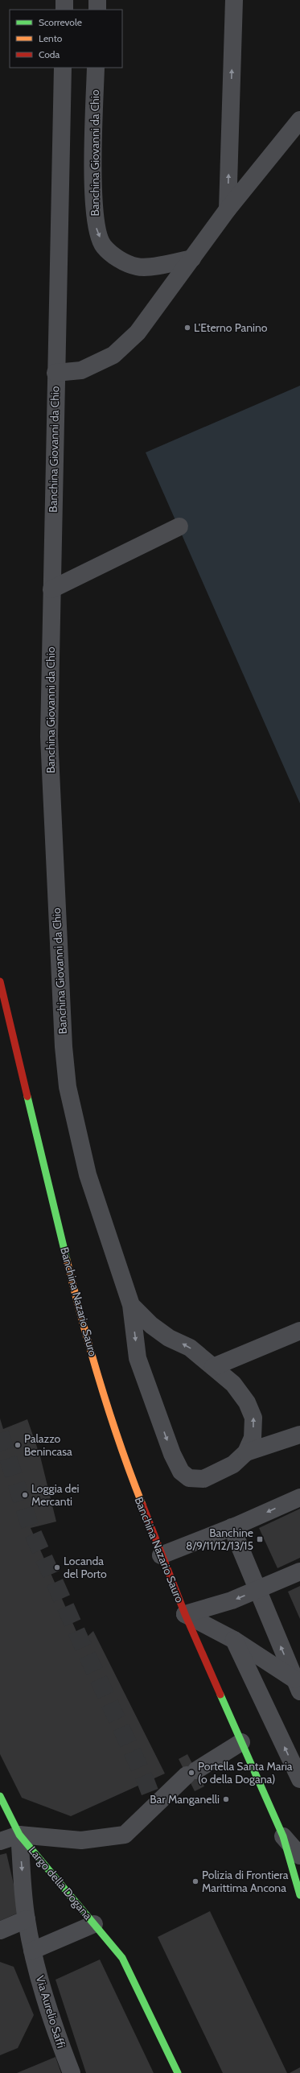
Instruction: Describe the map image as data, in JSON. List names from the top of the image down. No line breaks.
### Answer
{"streets":{"street":["Banchina Giovanni da Chio","Banchina Nazario Sauro","Largo della Dogana","Via Aurelio Saffi"]},"crossings":[["Banchina Nazario Sauro","Largo della Dogana"],["Largo della Dogana","Via Aurelio Saffi"]],"places":{"other":["L'Eterno Panino","Palazzo Benincasa","Loggia dei Mercanti","Locanda del Porto","Portella Santa Maria (o della Dogana)","Bar Manganelli","Polizia di Frontiera Marittima Ancona"],"transit":["Banchine 8/9/11/12/13/15"]},"legend":["Scorrevole","Lento","Coda"]}
